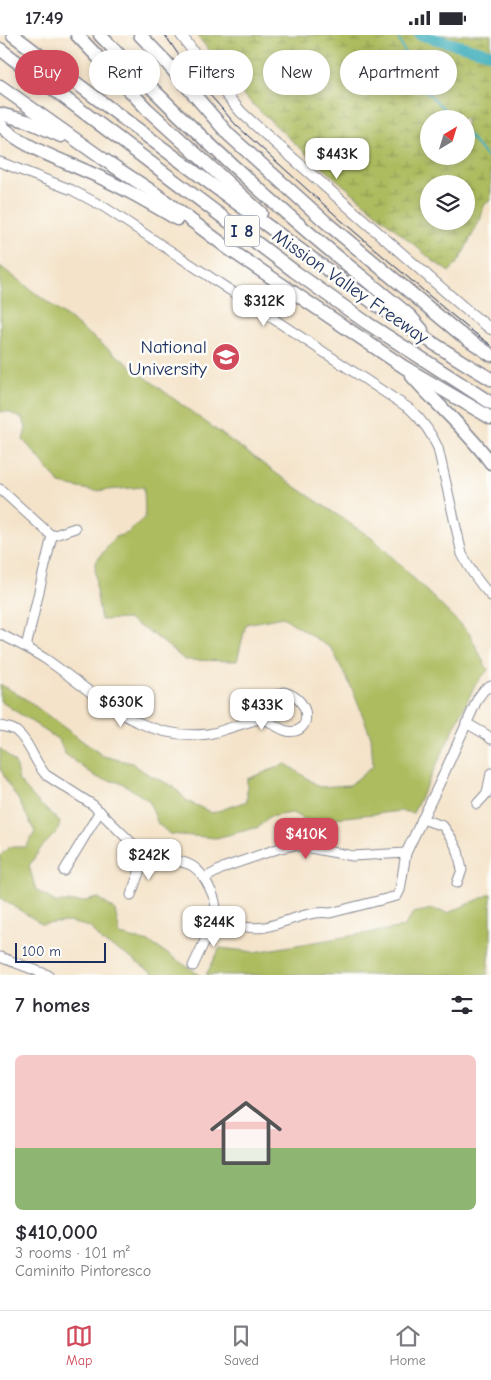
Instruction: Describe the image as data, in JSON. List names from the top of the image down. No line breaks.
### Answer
{"streets":{"highway":["I 8","Mission Valley Freeway"]},"places":{"school or university":["National University"]},"scale_bar":"100 m","north":"top right","page":{"status":"17:49","chip":["Buy","Rent","Filters","New","Apartment"],"price":["$443K","$312K","$630K","$433K","$410K","$242K","$244K"],"scale":"100 m","heading":"7 homes","list":[{"name":"$410,000","note":"3 rooms · 101 m² · Caminito Pintoresco"}],"tabs":["Map","Saved","Home"]}}
